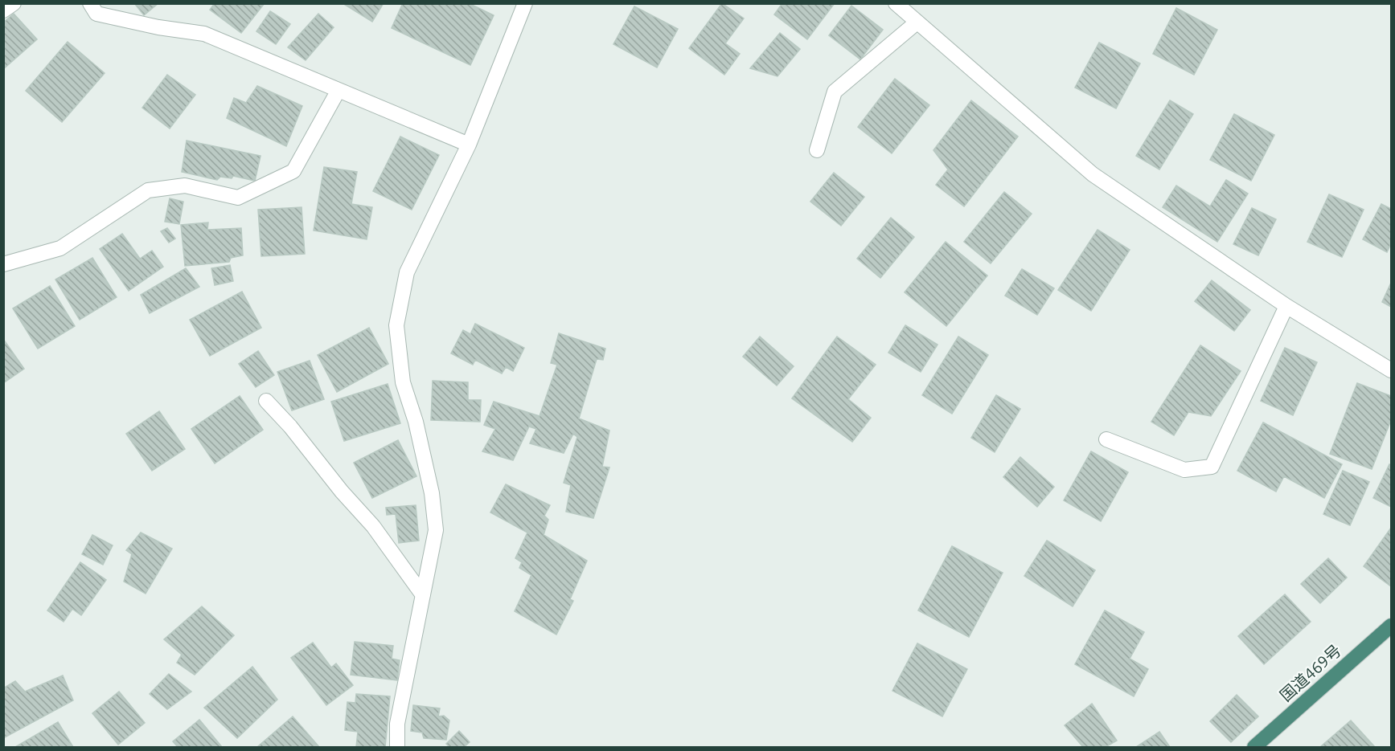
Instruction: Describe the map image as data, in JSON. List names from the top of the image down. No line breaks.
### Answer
{"streets":{"highway":["国道469号"]}}
